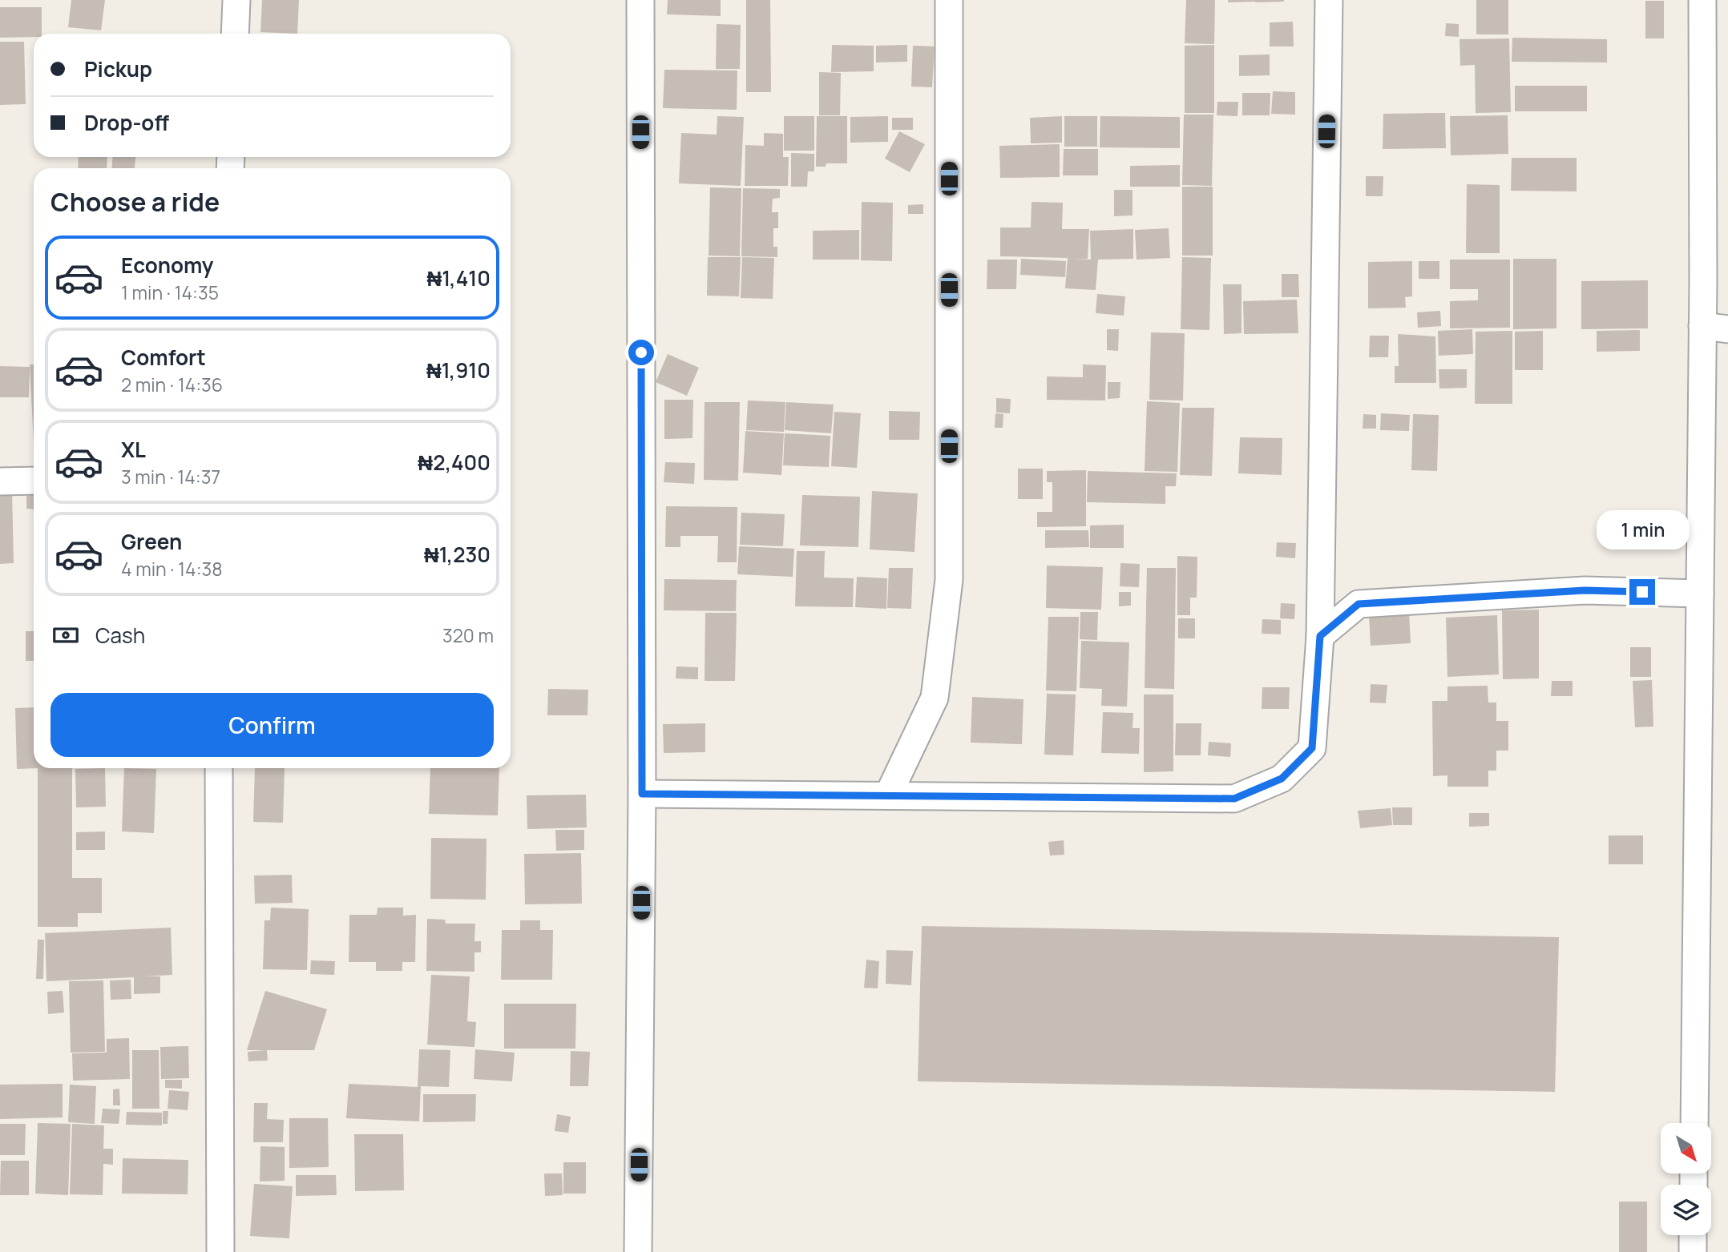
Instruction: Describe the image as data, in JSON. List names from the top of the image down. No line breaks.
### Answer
{"north":"bottom right","page":{"banner":["Pickup","Drop-off"],"heading":"Choose a ride","list":[{"name":"Economy","note":"1 min · 14:35","value":"₦1,410"},{"name":"Comfort","note":"2 min · 14:36","value":"₦1,910"},{"name":"XL","note":"3 min · 14:37","value":"₦2,400"},{"name":"Green","note":"4 min · 14:38","value":"₦1,230"}],"bubble":"1 min","pay":["Cash","320 m"],"buttons":"Confirm"}}
